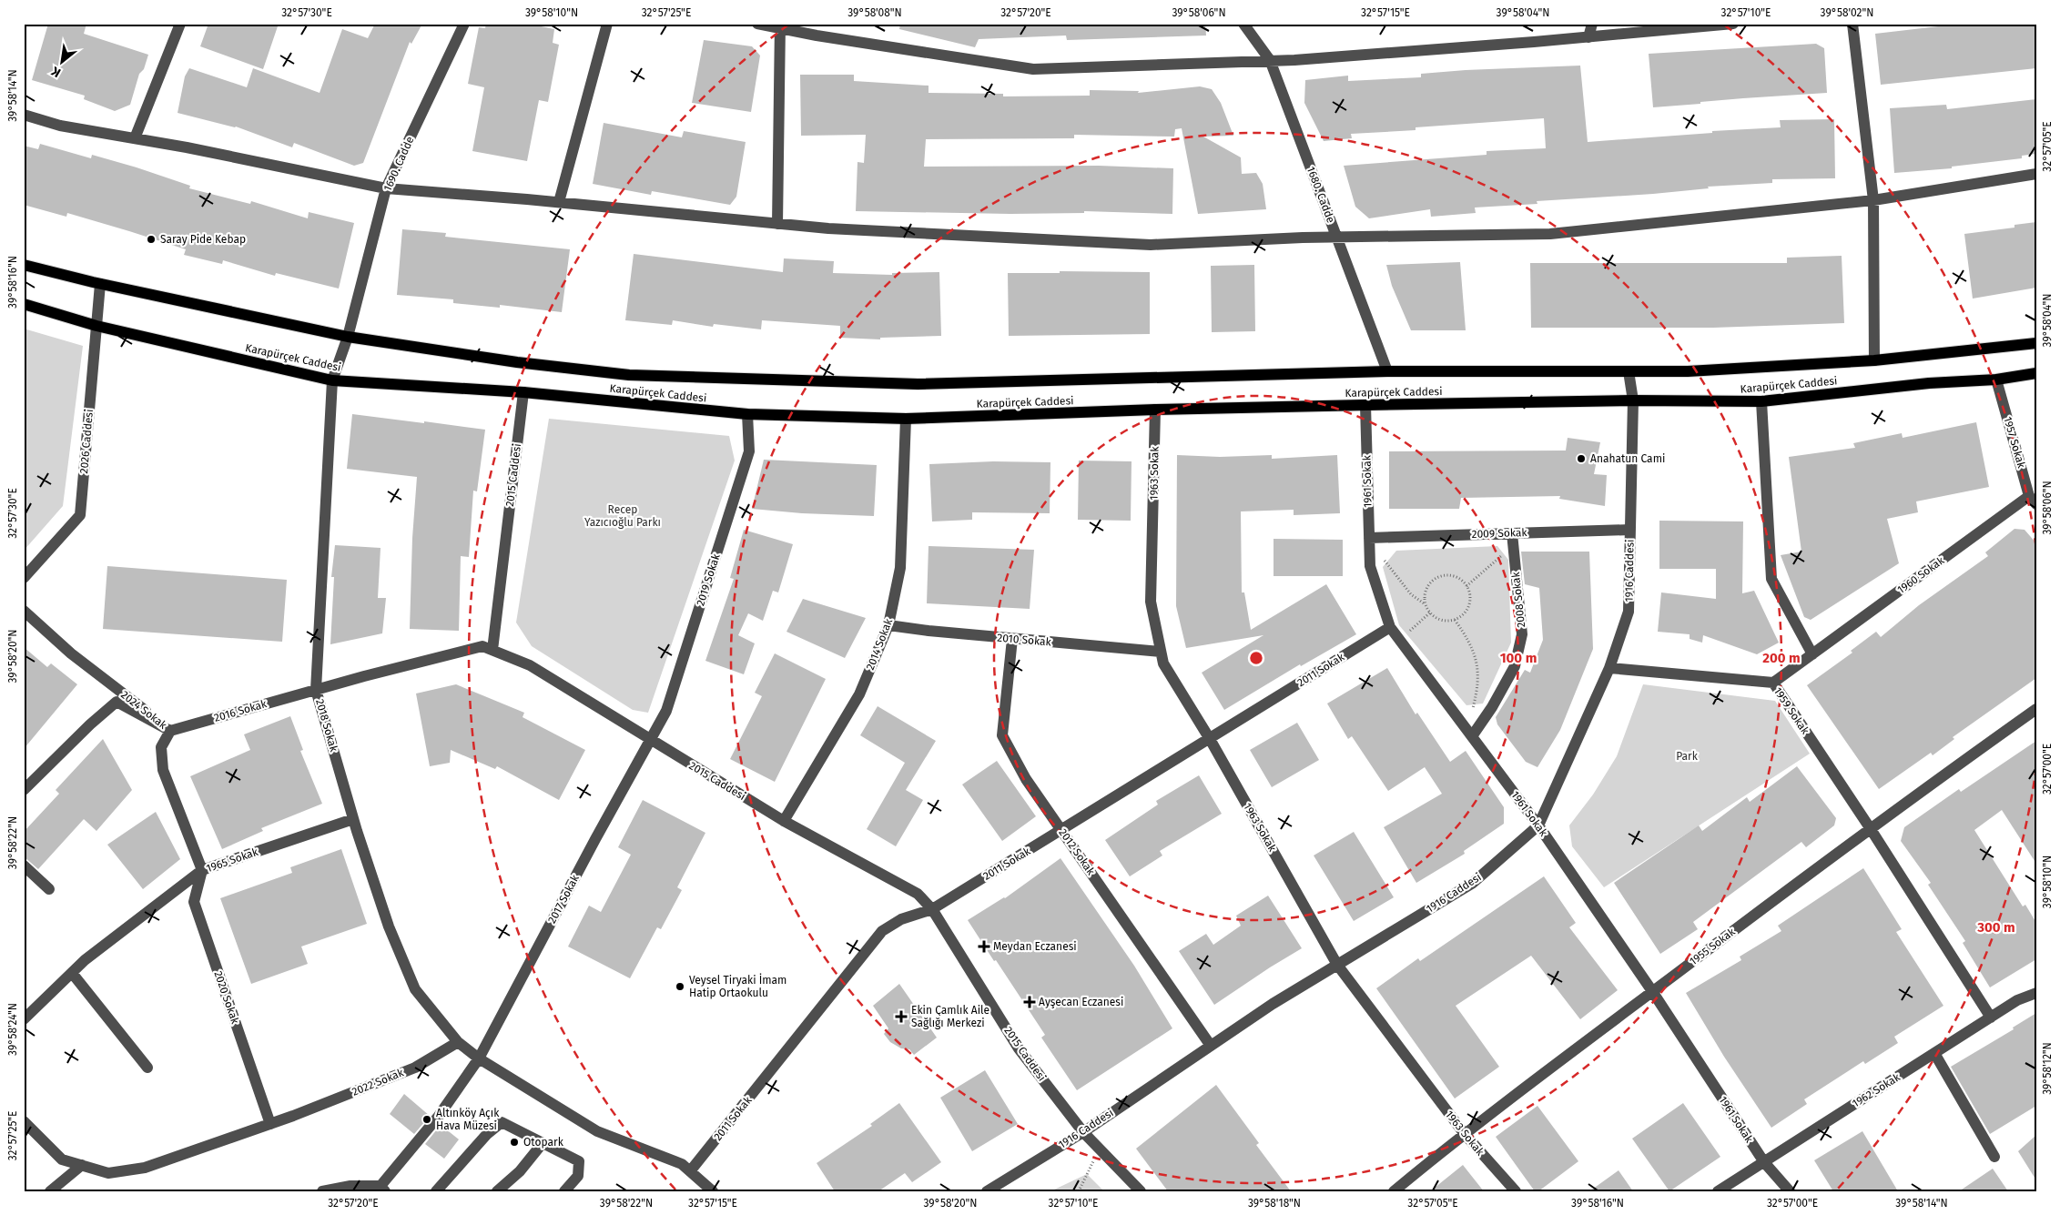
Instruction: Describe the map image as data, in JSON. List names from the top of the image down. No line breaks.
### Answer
{"streets":{"main road":["Karapürçek Caddesi"],"street":["1690. Cadde","1680. Cadde","2026 Caddesi","1957 Sokak","1963 Sokak","2015 Caddesi","1961 Sokak","2009 Sokak","1916 Caddesi","1960 Sokak","2019 Sokak","2008 Sokak","2010 Sokak","2014 Sokak","2011 Sokak","2024 Sokak","2016 Sokak","1959 Sokak","2018 Sokak","2012 Sokak","1965 Sokak","2017 Sokak","1955 Sokak","2020 Sokak","2022 Sokak","1962 Sokak"]},"crossings":[["1690. Cadde","Karapürçek Caddesi"],["1690. Cadde","2018 Sokak"],["1680. Cadde","Karapürçek Caddesi"],["Karapürçek Caddesi","2026 Caddesi"],["Karapürçek Caddesi","1957 Sokak"],["Karapürçek Caddesi","1963 Sokak"],["Karapürçek Caddesi","2015 Caddesi"],["Karapürçek Caddesi","1961 Sokak"],["Karapürçek Caddesi","1916 Caddesi"],["Karapürçek Caddesi","2019 Sokak"],["Karapürçek Caddesi","2014 Sokak"],["Karapürçek Caddesi","2018 Sokak"],["1957 Sokak","1960 Sokak"],["1963 Sokak","1916 Caddesi"],["1963 Sokak","2010 Sokak"],["1963 Sokak","2011 Sokak"],["1963 Sokak","1955 Sokak"],["2015 Caddesi","1916 Caddesi"],["2015 Caddesi","2019 Sokak"],["2015 Caddesi","2014 Sokak"],["2015 Caddesi","2011 Sokak"],["2015 Caddesi","2016 Sokak"],["2015 Caddesi","2017 Sokak"],["1961 Sokak","2009 Sokak"],["1961 Sokak","1916 Caddesi"],["1961 Sokak","2008 Sokak"],["1961 Sokak","2011 Sokak"],["1961 Sokak","1955 Sokak"],["1961 Sokak","1962 Sokak"],["2009 Sokak","1916 Caddesi"],["2009 Sokak","2008 Sokak"],["1916 Caddesi","1959 Sokak"],["1916 Caddesi","2012 Sokak"],["1960 Sokak","1959 Sokak"],["2019 Sokak","2017 Sokak"],["2010 Sokak","2014 Sokak"],["2010 Sokak","2012 Sokak"],["2011 Sokak","2012 Sokak"],["2024 Sokak","2016 Sokak"],["2024 Sokak","1965 Sokak"],["2024 Sokak","2020 Sokak"],["2016 Sokak","2018 Sokak"],["1959 Sokak","1955 Sokak"],["1959 Sokak","1962 Sokak"],["2018 Sokak","1965 Sokak"],["2018 Sokak","2022 Sokak"],["1965 Sokak","2020 Sokak"],["2020 Sokak","2022 Sokak"]],"parks":["Recep Yazıcıoğlu Parkı","Park"],"places":{"other":["Saray Pide Kebap","Anahatun Cami","Veysel Tiryaki İmam Hatip Ortaokulu","Altınköy Açık Hava Müzesi","Otopark"],"health":["Meydan Eczanesi","Ayşecan Eczanesi","Ekin Çamlık Aile Sağlığı Merkezi"]},"north":"bottom left","coordinates":["32°57'30\"E","39°58'10\"N","32°57'25\"E","39°58'08\"N","32°57'20\"E","39°58'06\"N","32°57'15\"E","39°58'04\"N","32°57'10\"E","39°58'02\"N","39°58'14\"N","32°57'05\"E","39°58'16\"N","39°58'20\"N","32°57'00\"E","39°58'22\"N","39°58'24\"N","39°58'12\"N","39°58'18\"N"],"rings":["100 m","200 m","300 m"]}
